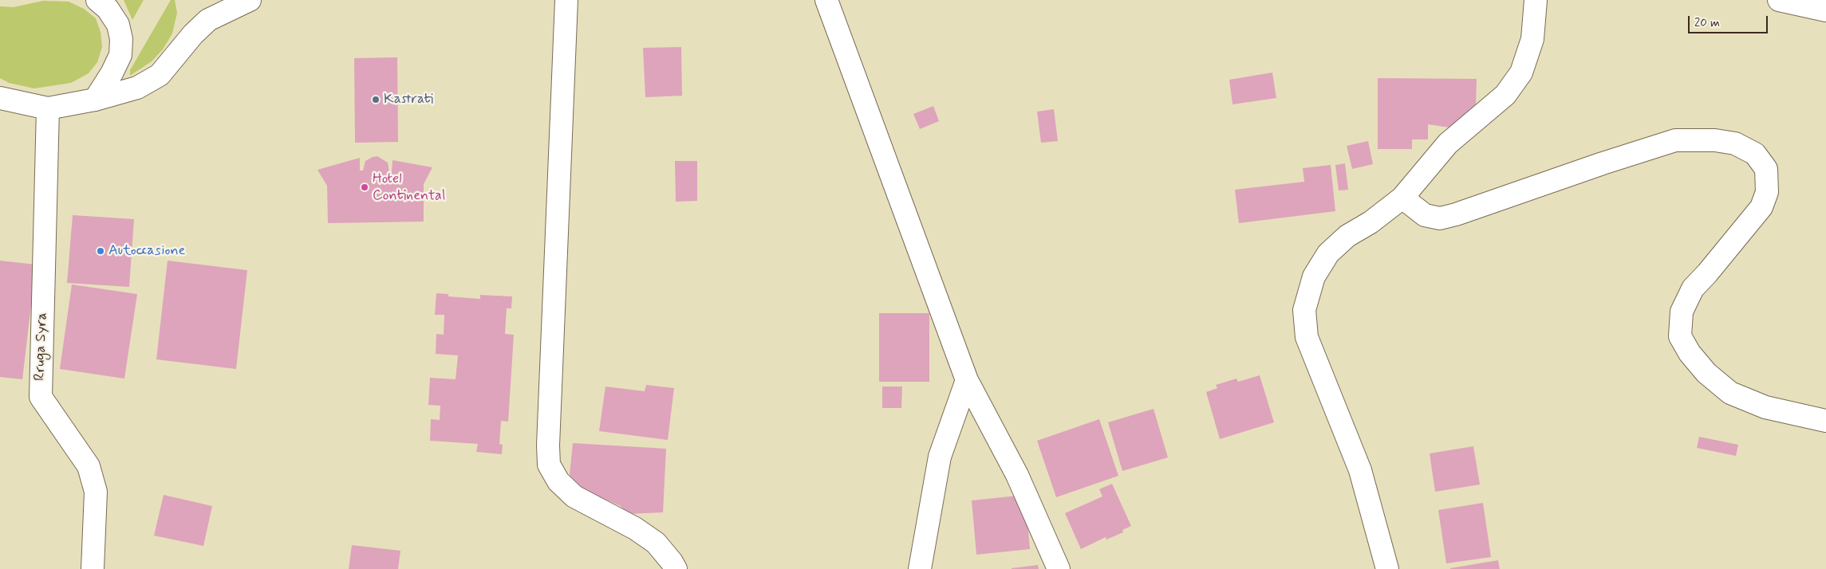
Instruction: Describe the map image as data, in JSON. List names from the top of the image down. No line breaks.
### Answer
{"streets":{"main road":["Rruga Syra"]},"places":["Kastrati","Hotel Continental","Autoccasione"],"scale_bar":"20 m"}
